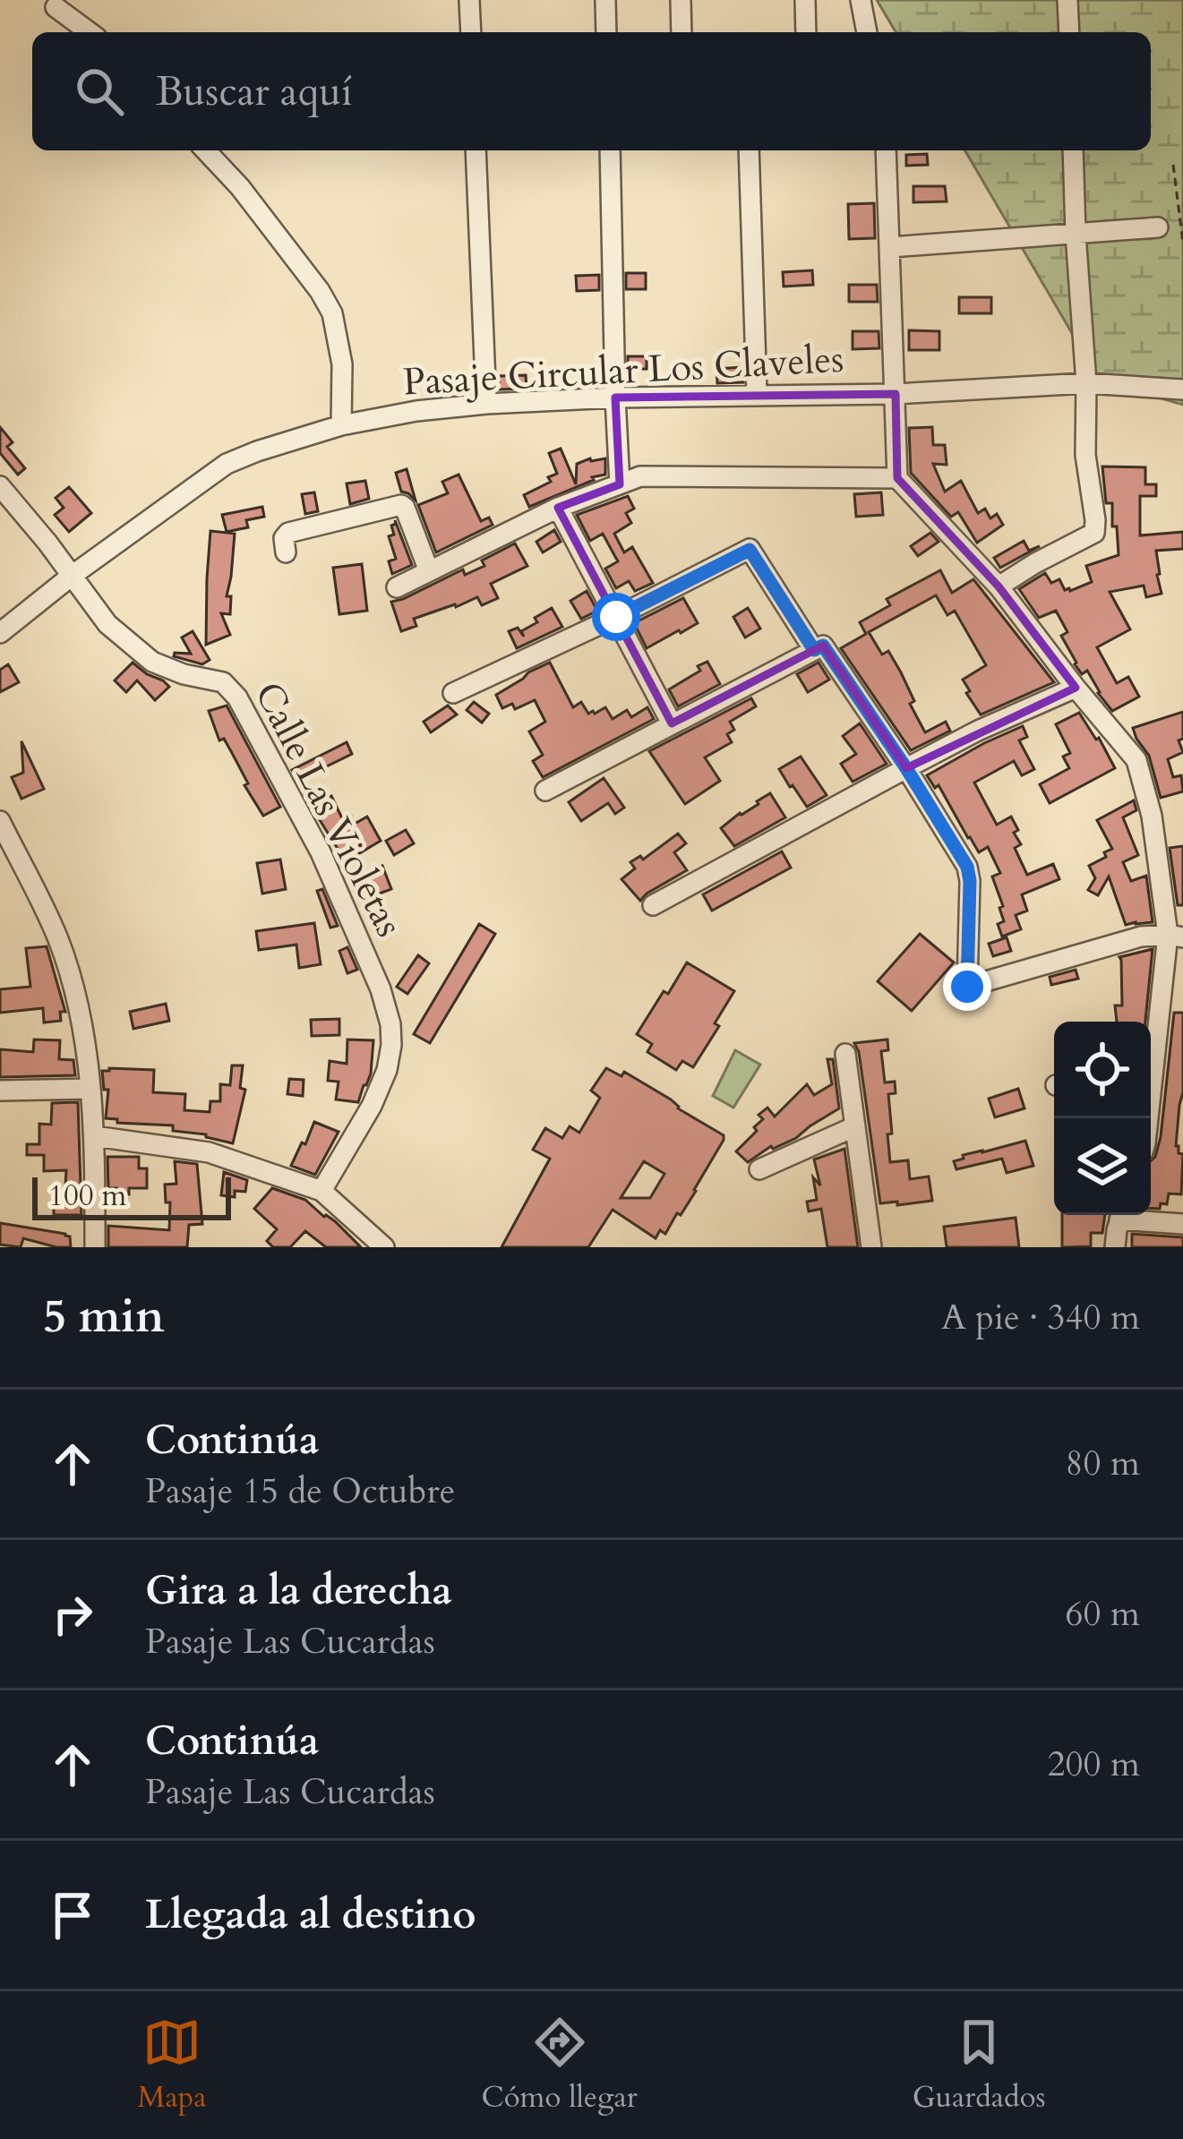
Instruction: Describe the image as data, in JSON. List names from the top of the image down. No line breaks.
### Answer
{"streets":{"street":["Pasaje Circular Los Claveles","Calle Las Violetas"]},"crossings":[["Pasaje Circular Los Claveles","Calle Las Violetas"]],"scale_bar":"100 m","page":{"search":"Buscar aquí","scale":"100 m","heading":["5 min","A pie · 340 m"],"list":[["Continúa","Pasaje 15 de Octubre","80 m"],["Gira a la derecha","Pasaje Las Cucardas","60 m"],["Continúa","Pasaje Las Cucardas","200 m"],"Llegada al destino"],"nav":["Mapa","Cómo llegar","Guardados"]}}
